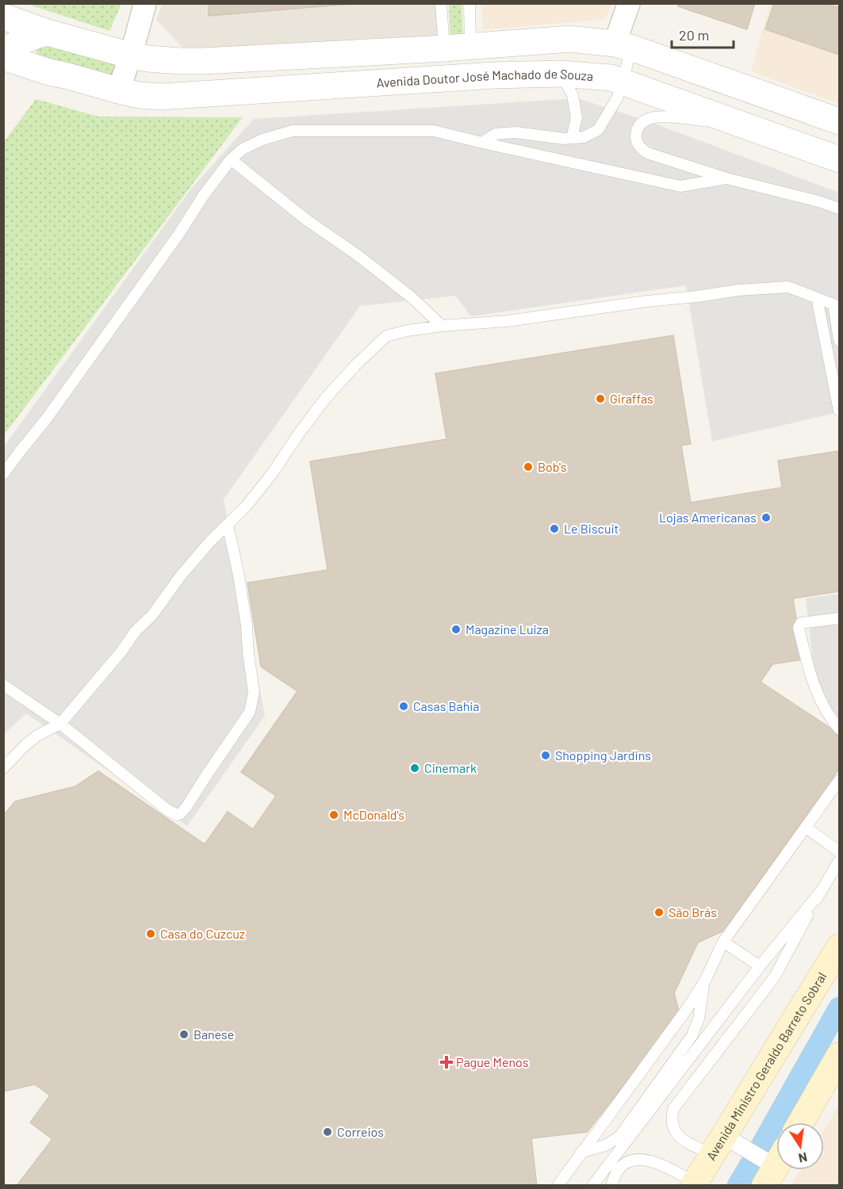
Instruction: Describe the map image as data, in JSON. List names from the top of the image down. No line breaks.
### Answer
{"streets":{"main road":["Avenida Ministro Geraldo Barreto Sobral"],"street":["Avenida Doutor José Machado de Souza"]},"places":{"other":["Giraffas","Bob's","Lojas Americanas","Le Biscuit","Magazine Luiza","Casas Bahia","Shopping Jardins","Cinemark","McDonald's","São Brás","Casa do Cuzcuz","Banese","Correios"],"health":["Pague Menos"]},"scale_bar":"20 m","north":"bottom"}
